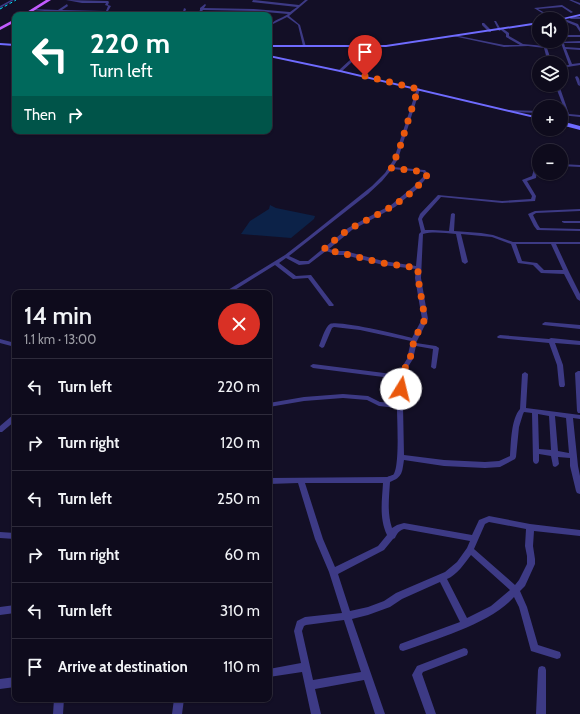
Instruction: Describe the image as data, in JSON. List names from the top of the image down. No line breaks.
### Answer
{"page":{"map_buttons":["+","−"],"turn":["220 m","Turn left"],"then":"Then","heading":["14 min","1.1 km · 13:00"],"list":[{"name":"Turn left","value":"220 m"},{"name":"Turn right","value":"120 m"},{"name":"Turn left","value":"250 m"},{"name":"Turn right","value":"60 m"},{"name":"Turn left","value":"310 m"},{"name":"Arrive at destination","value":"110 m"}]}}
